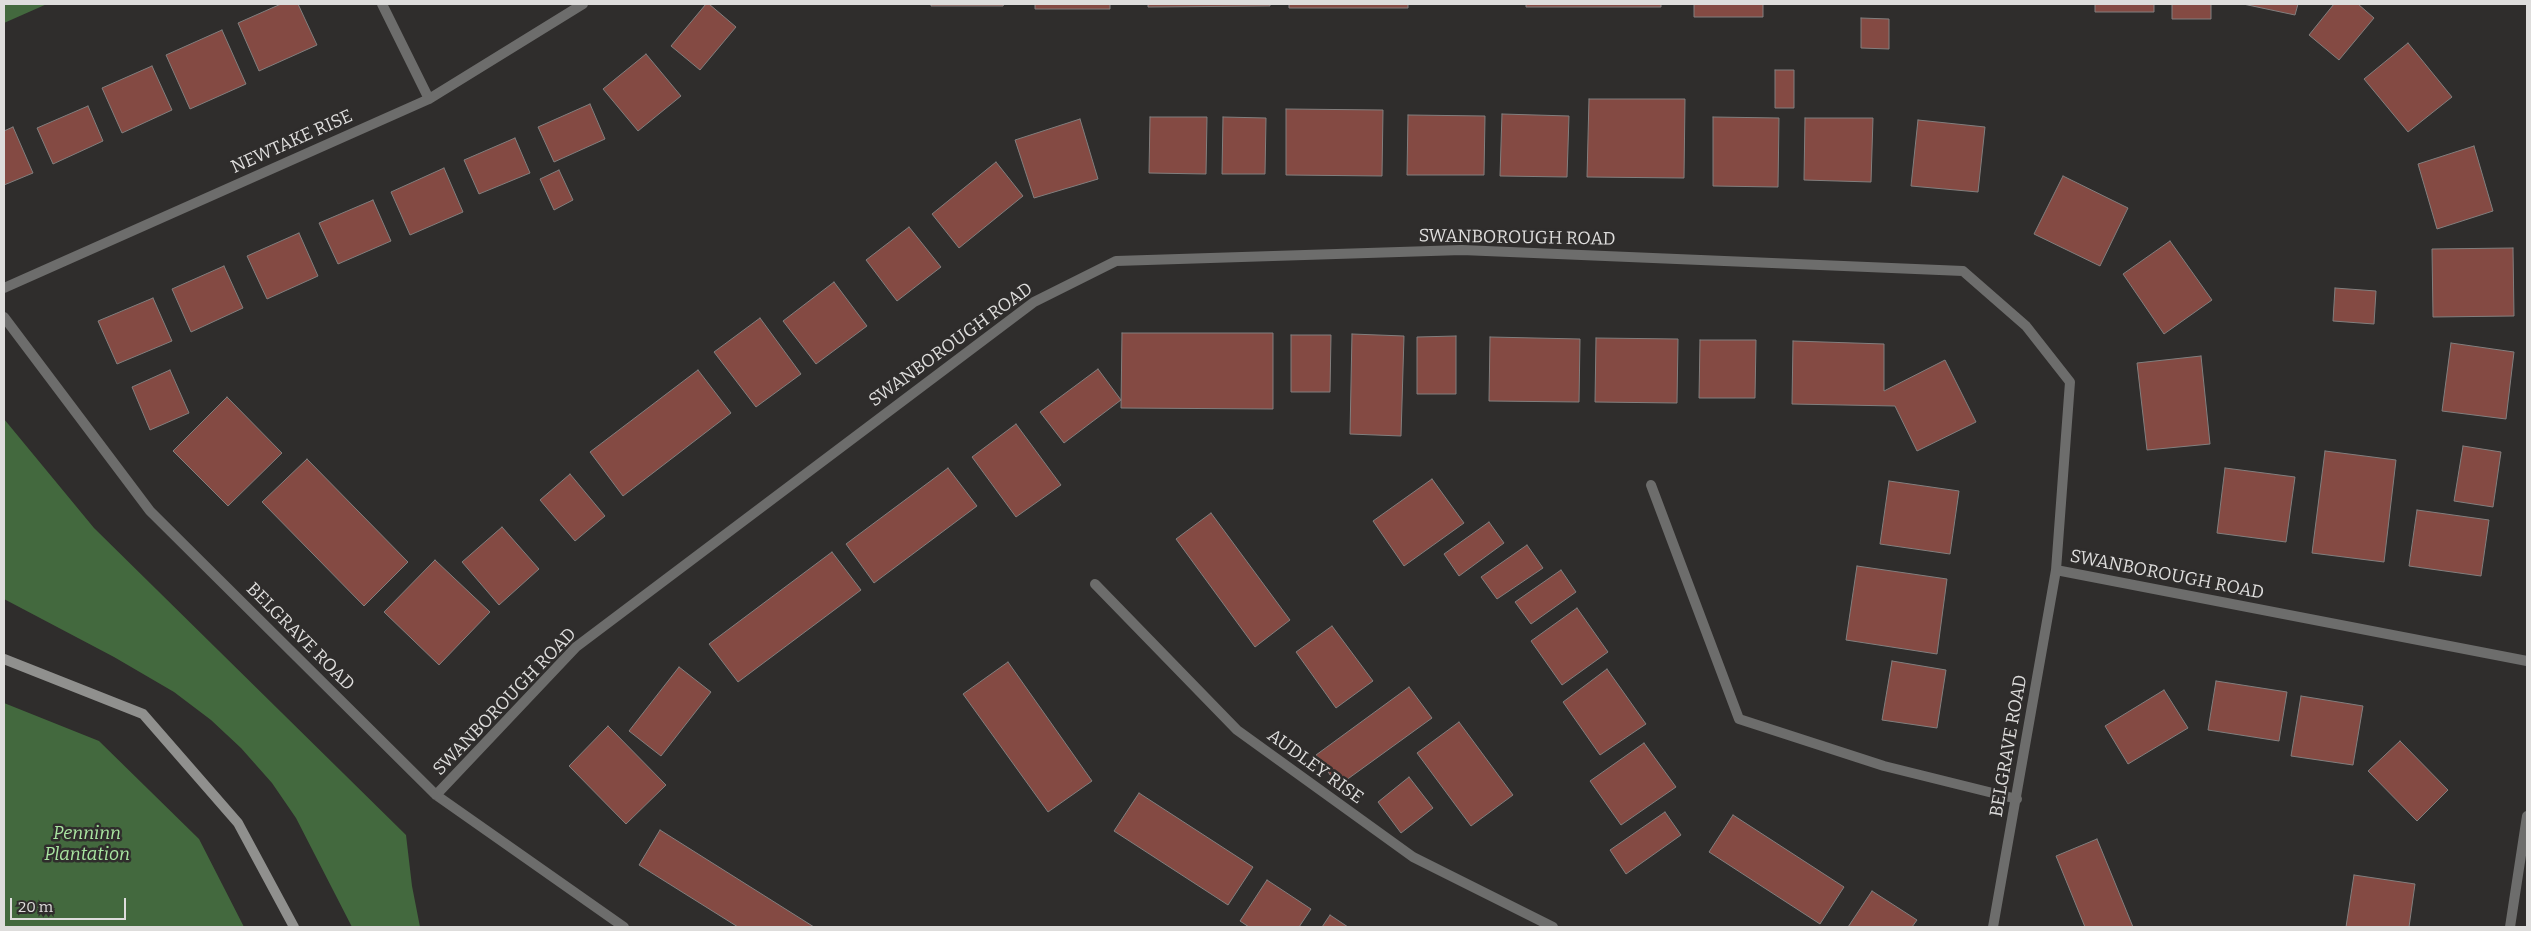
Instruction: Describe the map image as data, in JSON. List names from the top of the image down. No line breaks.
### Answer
{"streets":{"street":["NEWTAKE RISE","SWANBOROUGH ROAD","BELGRAVE ROAD","AUDLEY RISE"]},"crossings":[["SWANBOROUGH ROAD","BELGRAVE ROAD"]],"parks":["Penninn Plantation"],"scale_bar":"20 m"}
